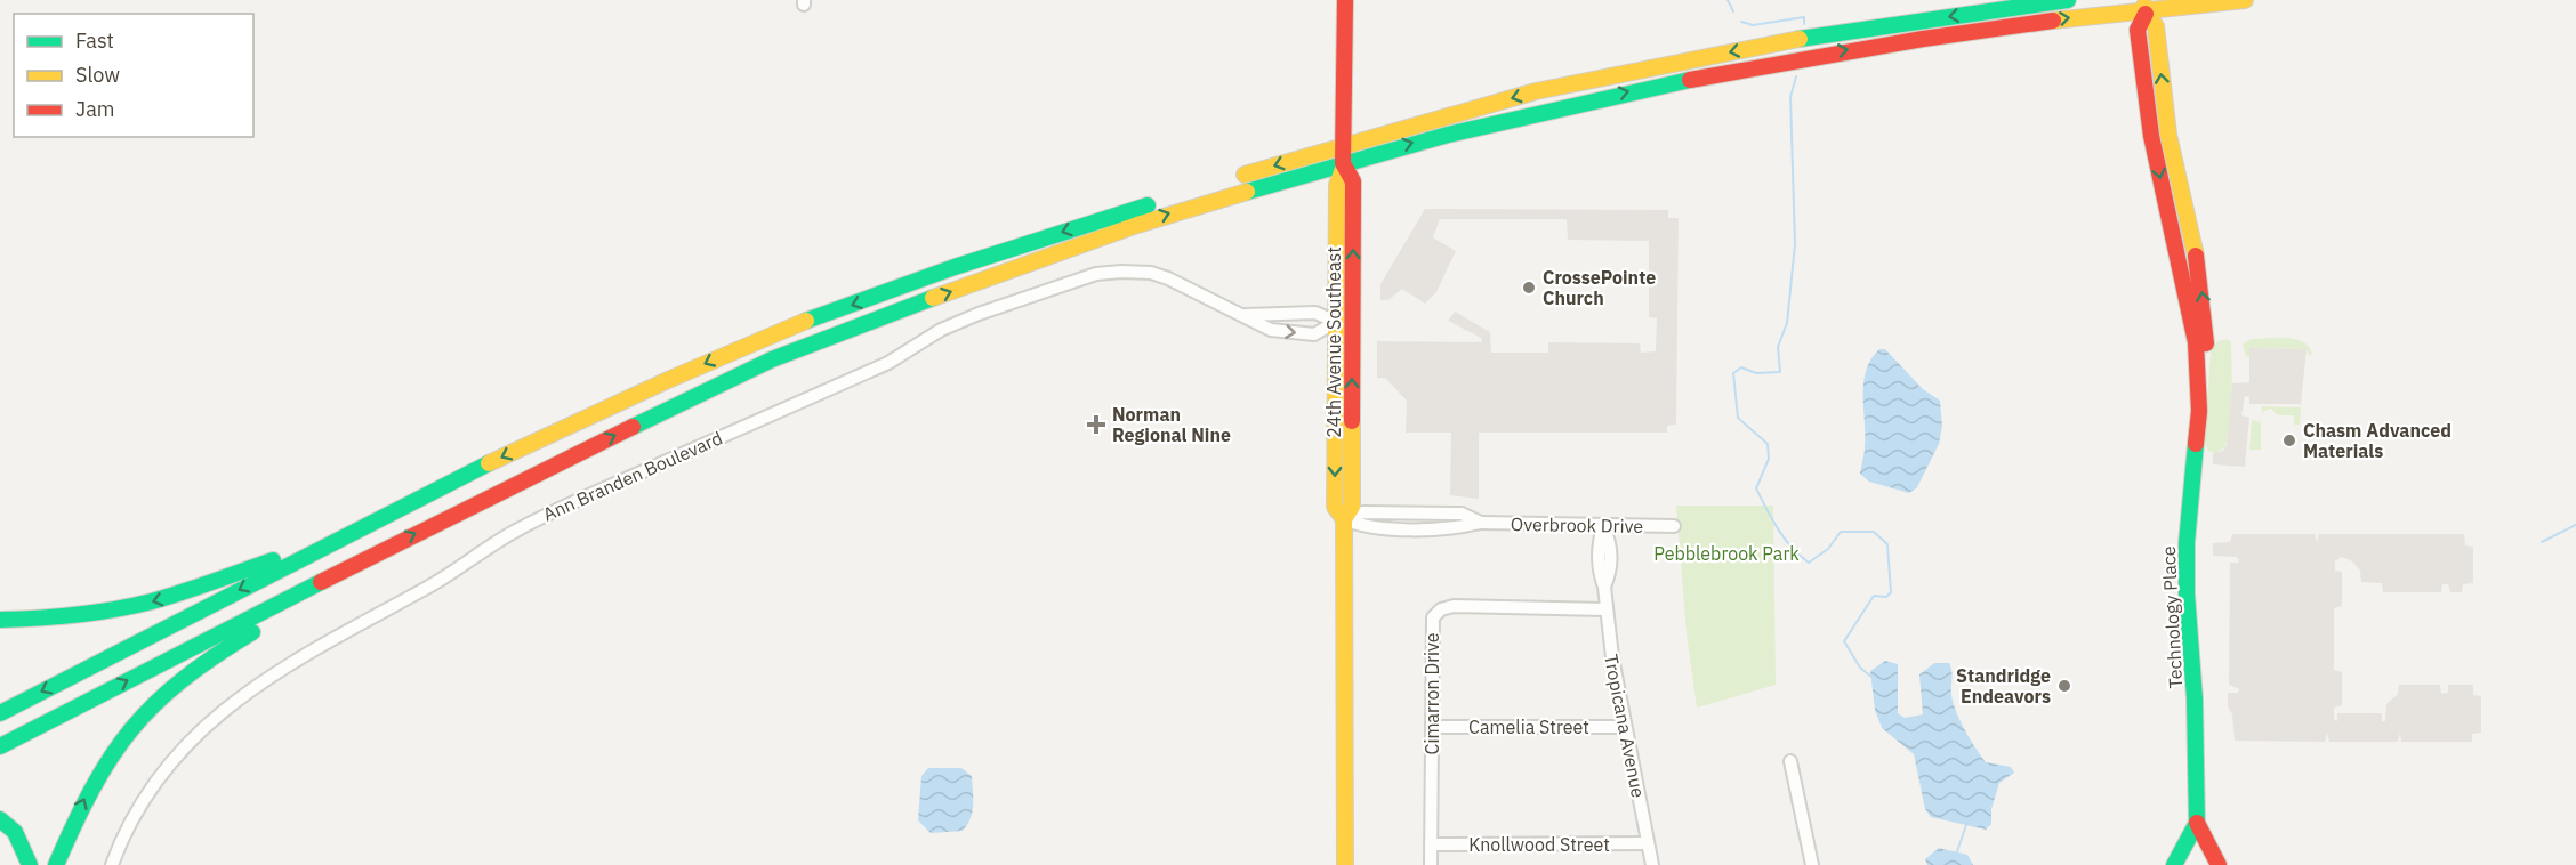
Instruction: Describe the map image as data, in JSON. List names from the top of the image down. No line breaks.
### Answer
{"streets":{"main road":["24th Avenue Southeast","Technology Place"],"street":["Ann Branden Boulevard","Overbrook Drive","Cimarron Drive","Tropicana Avenue","Camelia Street","Knollwood Street"]},"crossings":[["24th Avenue Southeast","Ann Branden Boulevard"],["24th Avenue Southeast","Overbrook Drive"],["Overbrook Drive","Tropicana Avenue"],["Cimarron Drive","Tropicana Avenue"],["Cimarron Drive","Camelia Street"],["Cimarron Drive","Knollwood Street"],["Tropicana Avenue","Camelia Street"],["Tropicana Avenue","Knollwood Street"]],"parks":["Pebblebrook Park"],"places":{"other":["CrossePointe Church","Chasm Advanced Materials","Standridge Endeavors"],"health":["Norman Regional Nine"]},"legend":["Fast","Slow","Jam"]}
